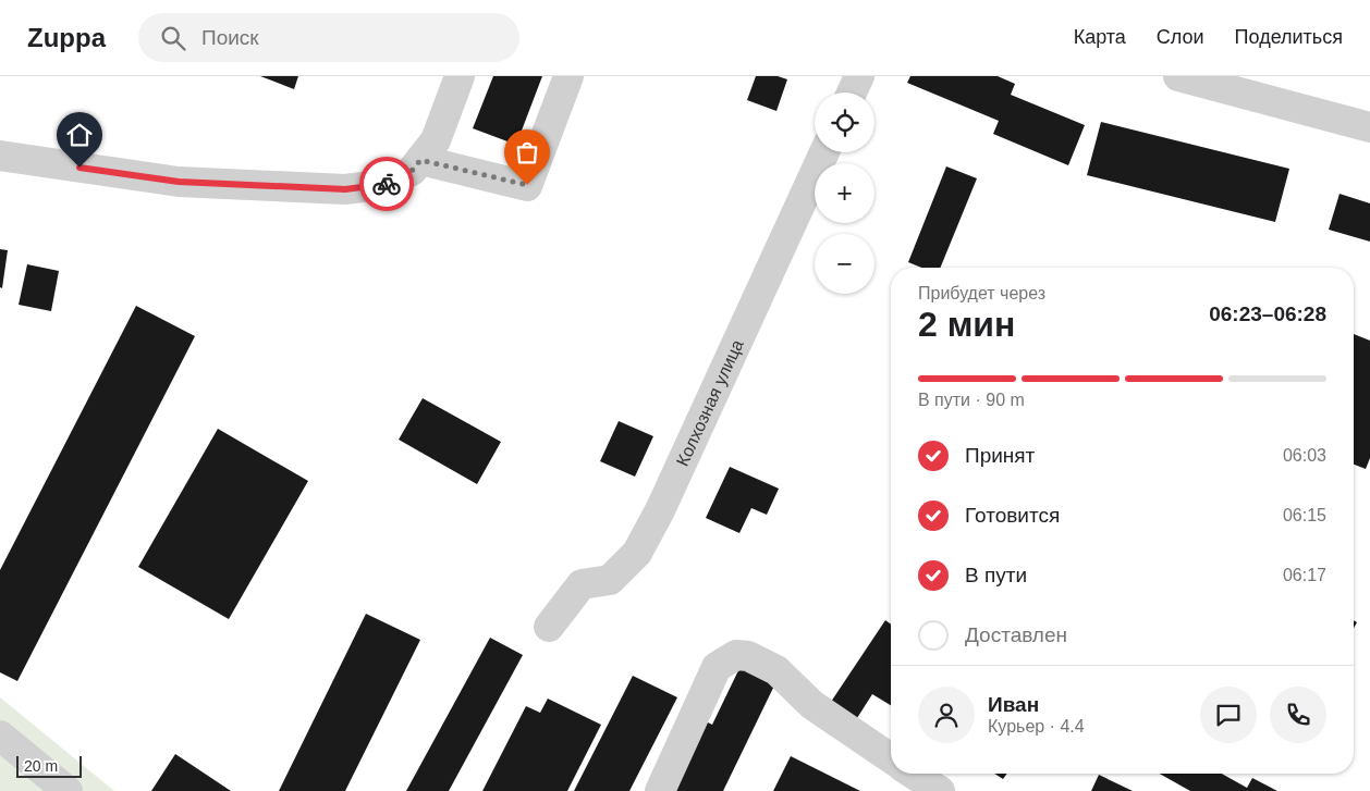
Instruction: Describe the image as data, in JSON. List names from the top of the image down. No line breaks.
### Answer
{"streets":{"street":["Колхозная улица"]},"scale_bar":"20 m","page":{"header":"Zuppa","search":"Поиск","nav":["Карта","Слои","Поделиться"],"map_buttons":["+","−"],"heading":["2 мин","Прибудет через","06:23–06:28"],"panel":["Иван","Курьер · 4.4"],"bar":"В пути · 90 m","list":[["Принят","06:03"],["Готовится","06:15"],["В пути","06:17"],"Доставлен"],"scale":"20 m"}}
